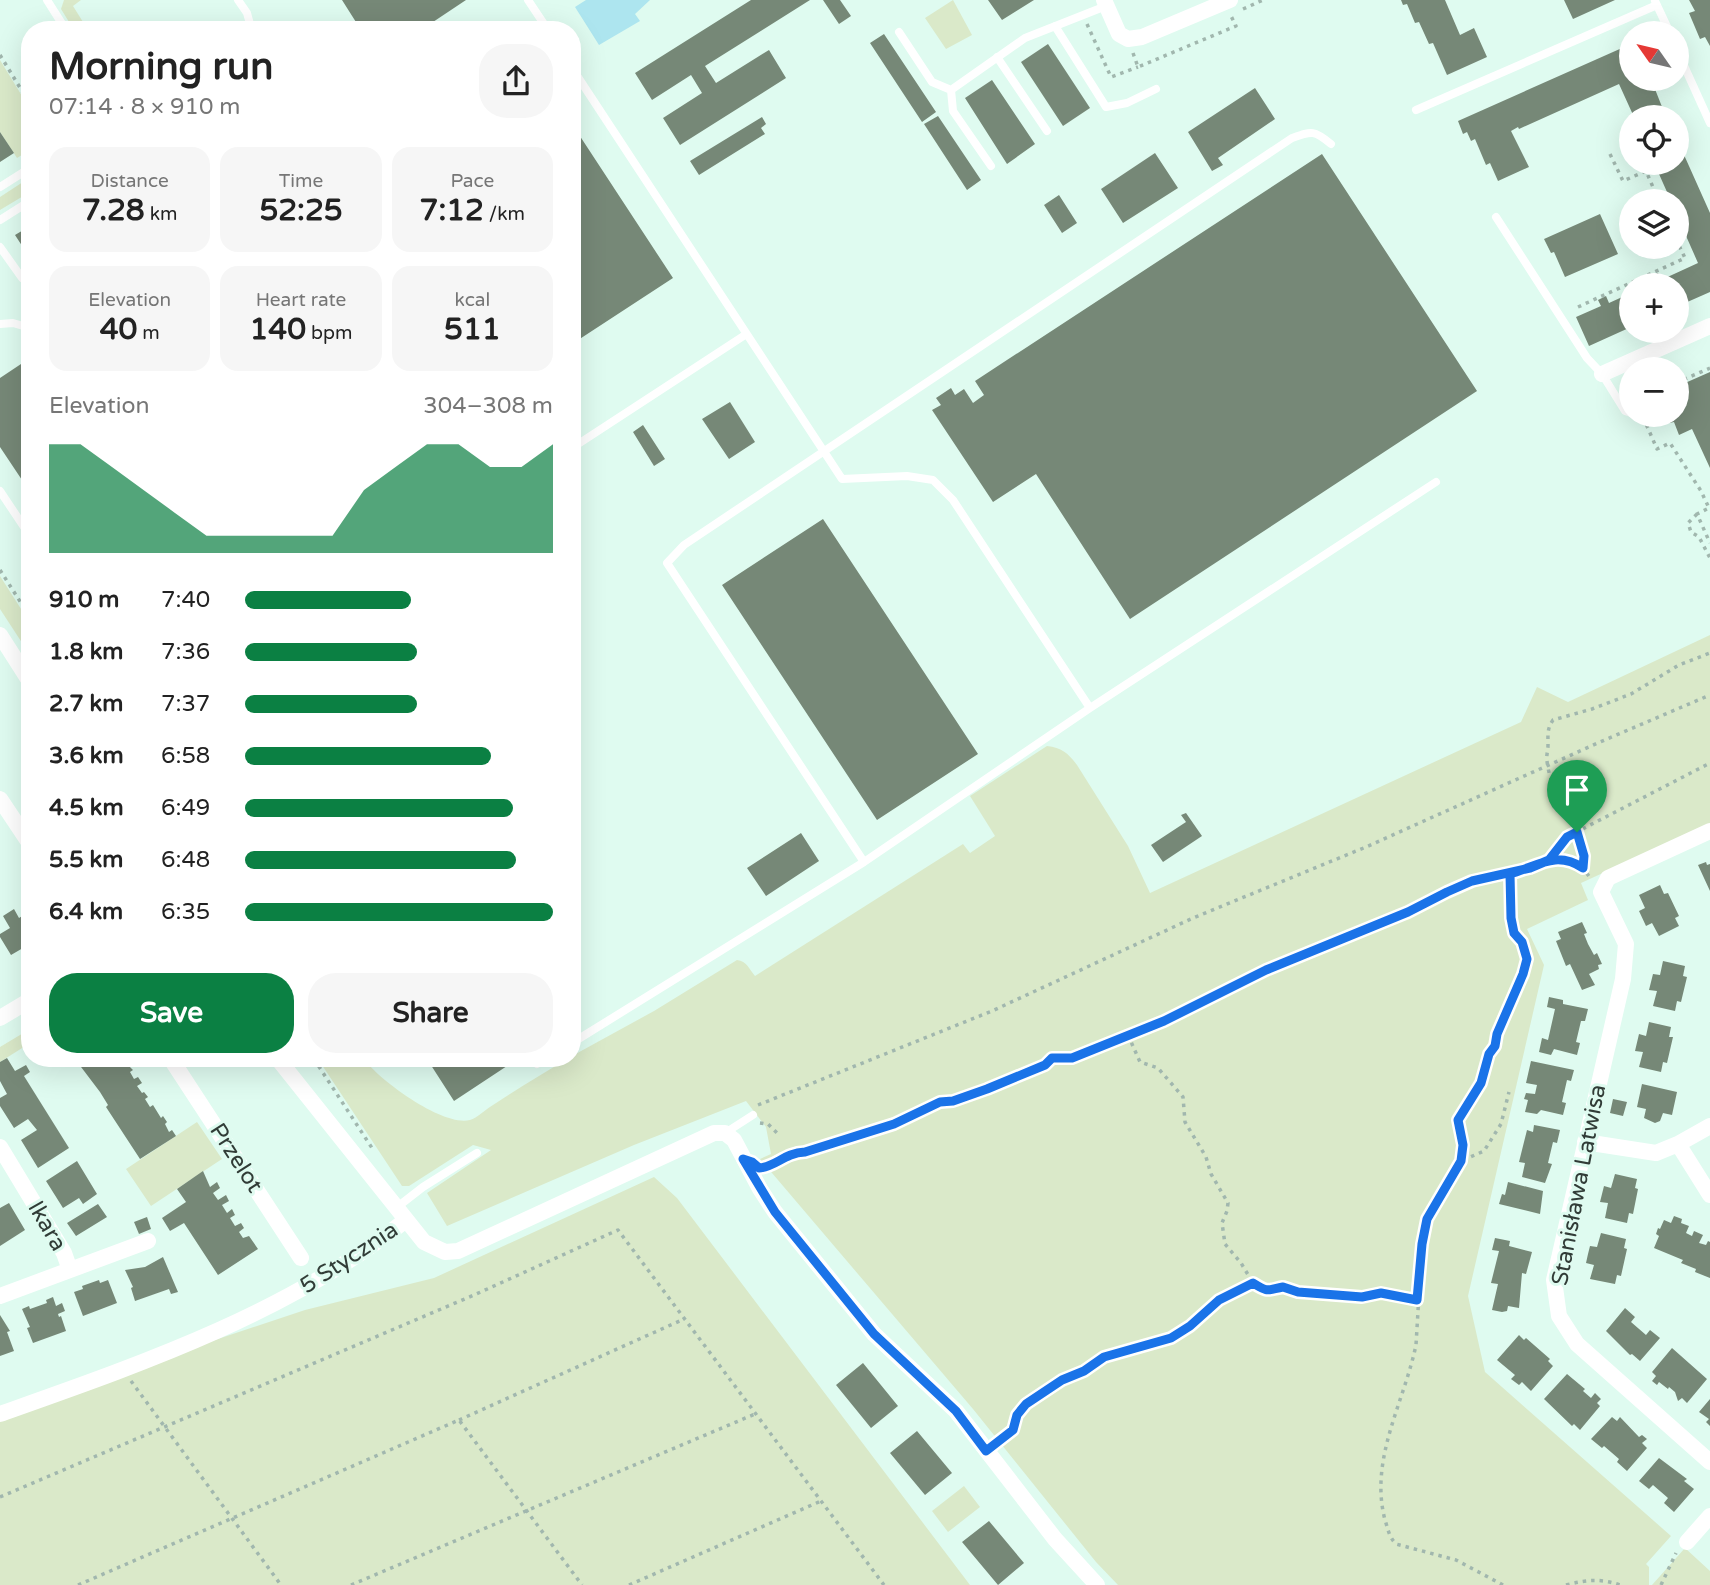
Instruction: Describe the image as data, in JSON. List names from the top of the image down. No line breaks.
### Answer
{"streets":{"street":["Przelot","Stanisława Latwisa","Ikara","5 Stycznia"]},"north":"top left","page":{"map_buttons":["+","−"],"heading":["Morning run","07:14 · 8 × 910 m"],"stats":[["Distance","7.28 km"],["Time","52:25"],["Pace","7:12 /km"],["Elevation","40 m"],["Heart rate","140 bpm"],["kcal","511"]],"chart":["Elevation","304–308 m"],"list":[{"name":"910 m","note":"7:40"},{"name":"1.8 km","note":"7:36"},{"name":"2.7 km","note":"7:37"},{"name":"3.6 km","note":"6:58"},{"name":"4.5 km","note":"6:49"},{"name":"5.5 km","note":"6:48"},{"name":"6.4 km","note":"6:35"}],"buttons":["Save","Share"]}}
